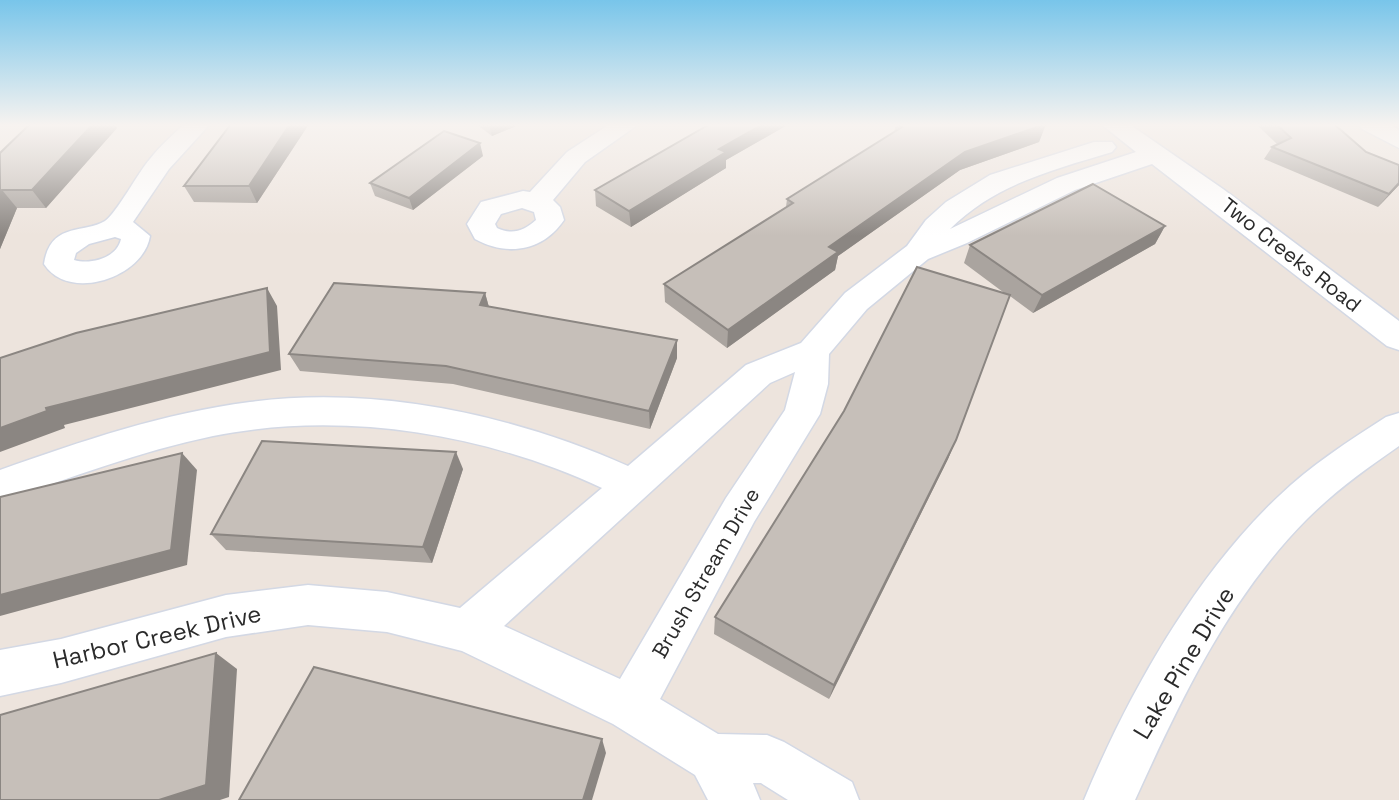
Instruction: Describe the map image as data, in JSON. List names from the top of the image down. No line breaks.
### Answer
{"streets":{"street":["Two Creeks Road","Brush Stream Drive","Harbor Creek Drive","Lake Pine Drive"]},"crossings":[["Brush Stream Drive","Harbor Creek Drive"]]}
